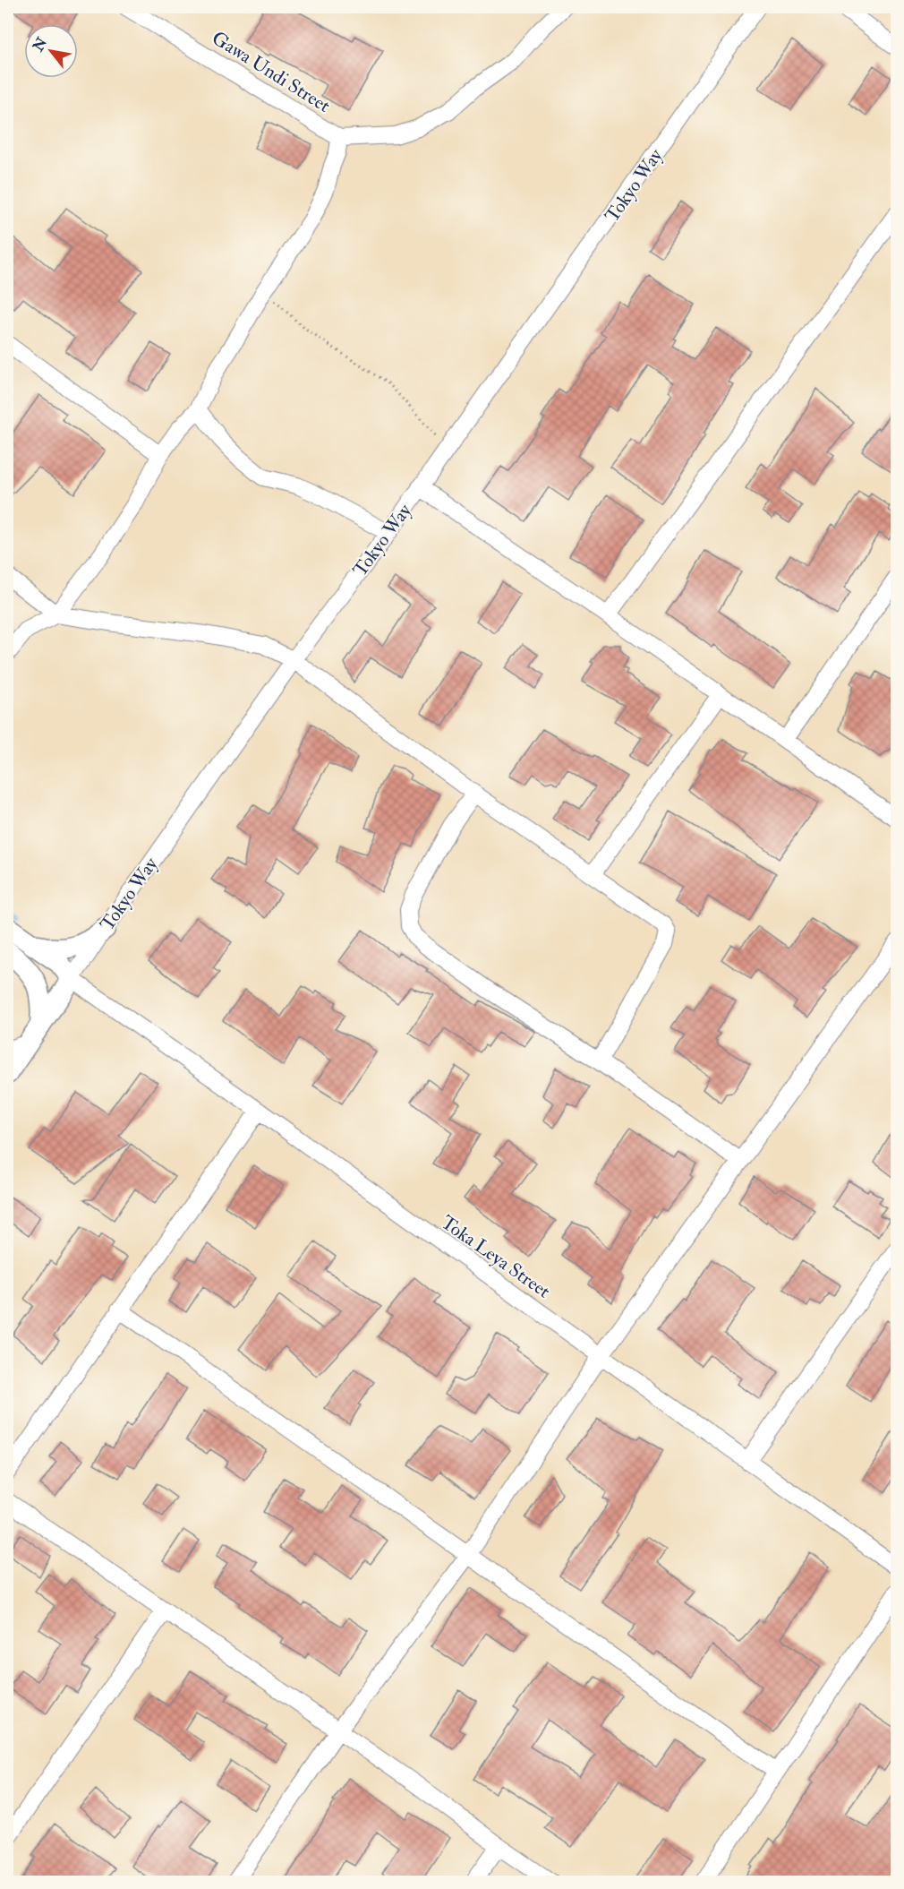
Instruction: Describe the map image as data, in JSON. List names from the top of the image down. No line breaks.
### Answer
{"streets":{"main road":["Tokyo Way"],"street":["Gawa Undi Street","Toka Leya Street"]},"crossings":[["Tokyo Way","Toka Leya Street"]],"north":"top left"}
